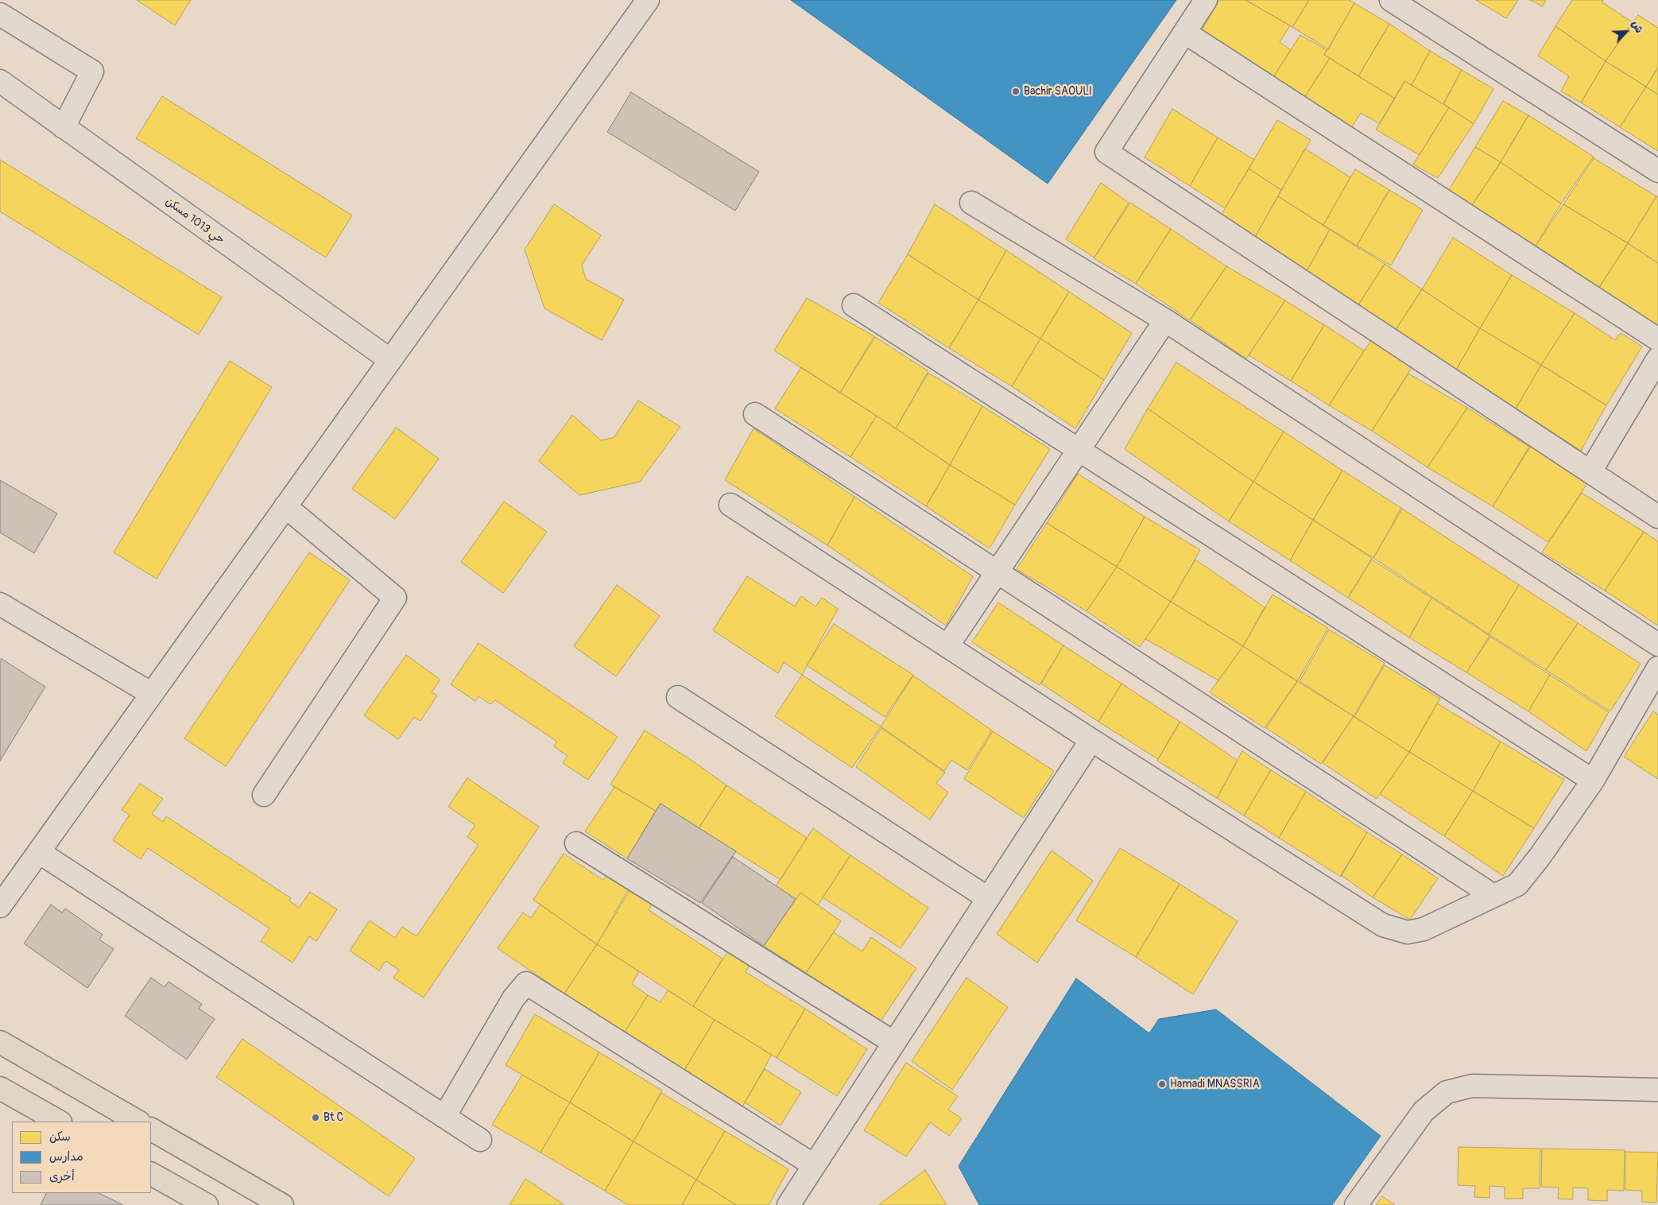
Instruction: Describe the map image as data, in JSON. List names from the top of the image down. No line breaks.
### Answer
{"streets":{"street":["حي 1013 مسكن"]},"places":["Bachir SAOULI","Hamadi MNASSRIA","Bt C"],"legend":["سكن","مدارس","أخرى"],"north":"top right"}
